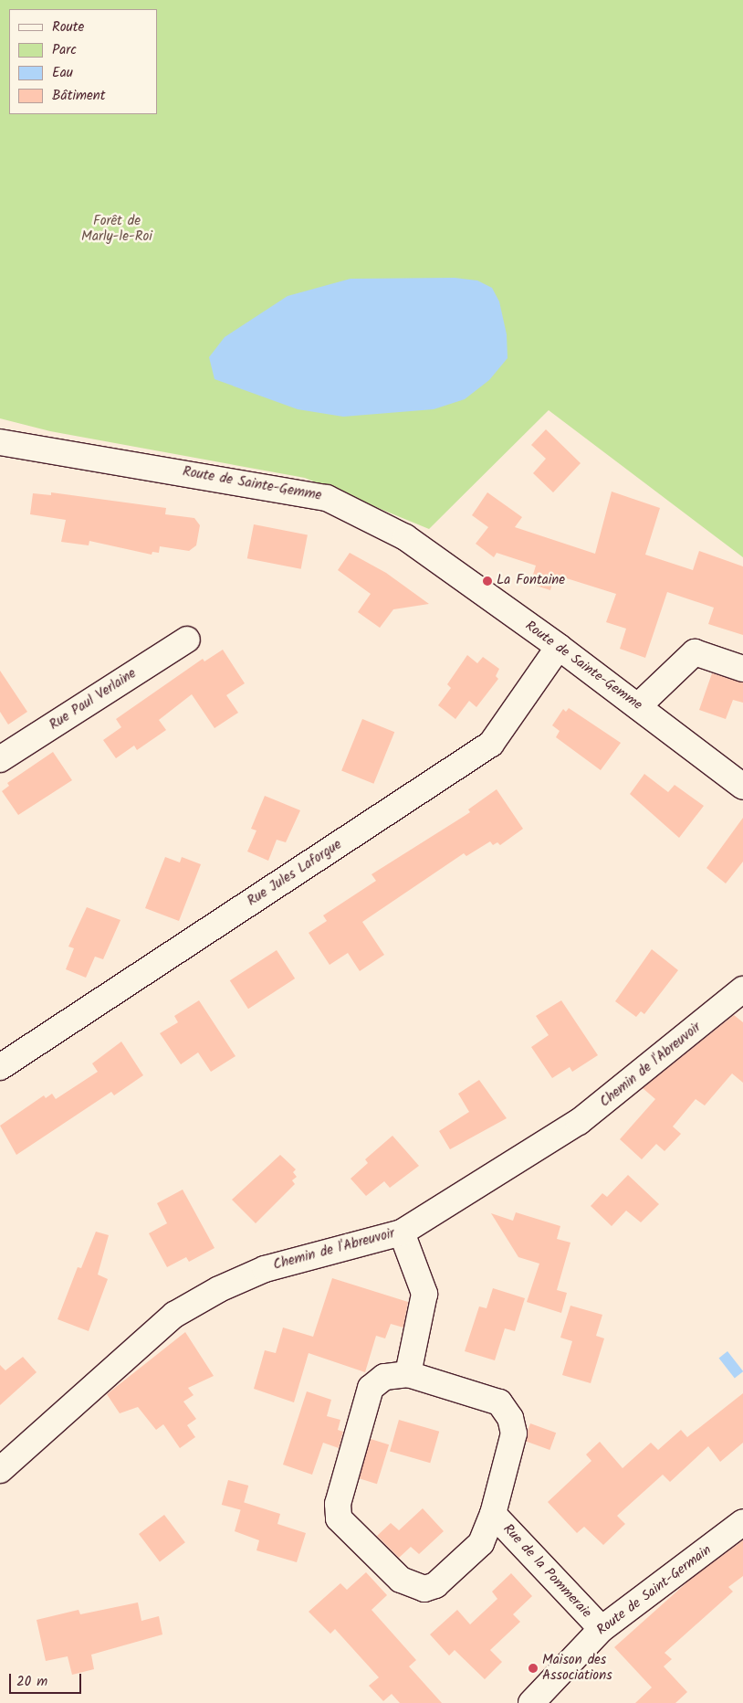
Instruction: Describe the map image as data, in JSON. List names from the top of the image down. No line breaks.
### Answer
{"streets":{"street":["Route de Sainte-Gemme","Rue Paul Verlaine","Rue Jules Laforgue","Chemin de l'Abreuvoir","Rue de la Pommeraie","Route de Saint-Germain"]},"crossings":[["Route de Sainte-Gemme","Rue Jules Laforgue"],["Rue de la Pommeraie","Route de Saint-Germain"]],"parks":["Forêt de Marly-le-Roi"],"places":["La Fontaine","Maison des Associations"],"legend":["Route","Parc","Eau","Bâtiment"],"scale_bar":"20 m"}
